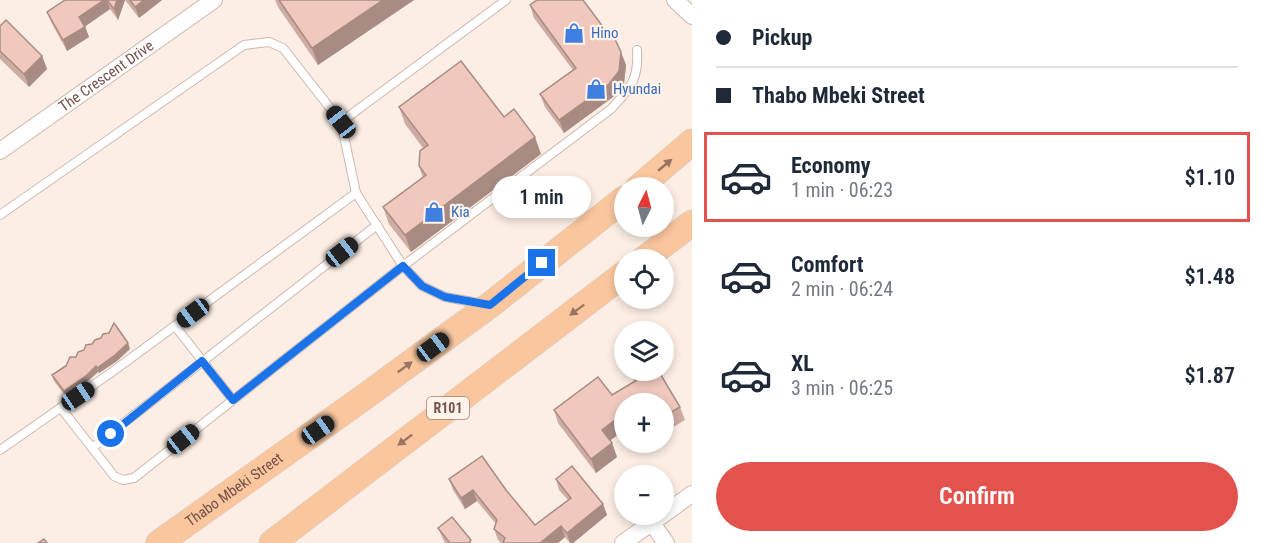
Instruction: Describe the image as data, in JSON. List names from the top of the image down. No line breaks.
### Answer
{"streets":{"main road":["R101","Thabo Mbeki Street"],"street":["The Crescent Drive"]},"places":{"shop":["Hino","Hyundai","Kia"]},"north":"top","page":{"banner":["Pickup","Thabo Mbeki Street"],"list":[{"name":"Economy","note":"1 min · 06:23","value":"$1.10"},{"name":"Comfort","note":"2 min · 06:24","value":"$1.48"},{"name":"XL","note":"3 min · 06:25","value":"$1.87"}],"bubble":"1 min","map_buttons":["+","−"],"buttons":"Confirm"}}
